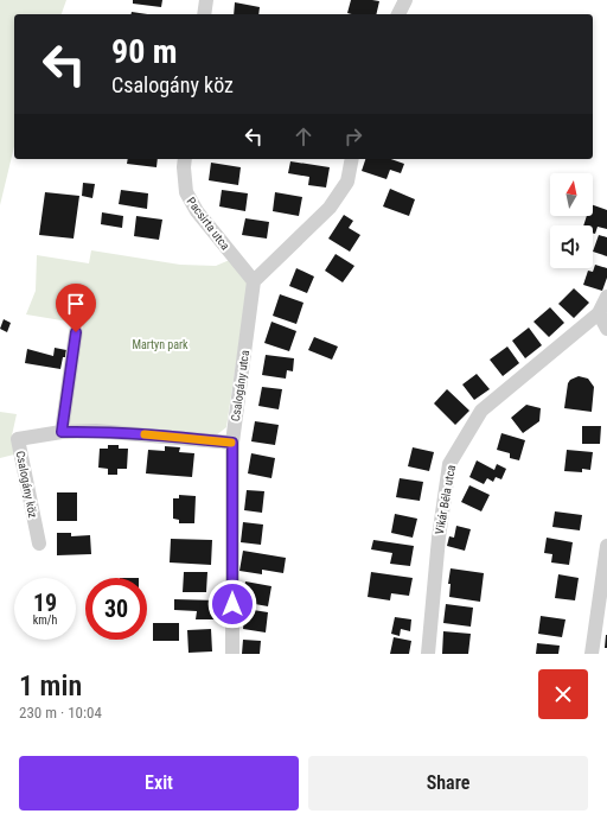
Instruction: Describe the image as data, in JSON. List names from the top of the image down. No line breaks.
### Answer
{"streets":{"street":["Pacsirta utca","Csalogány utca","Csalogány köz","Vikár Béla utca"]},"crossings":[["Pacsirta utca","Csalogány utca"],["Csalogány utca","Csalogány köz"]],"parks":["Martyn park"],"north":"top","page":{"turn":["90 m","Csalogány köz"],"speed":"19 km/h","limit":"30","heading":["1 min","230 m · 10:04"],"buttons":["Exit","Share"]}}
